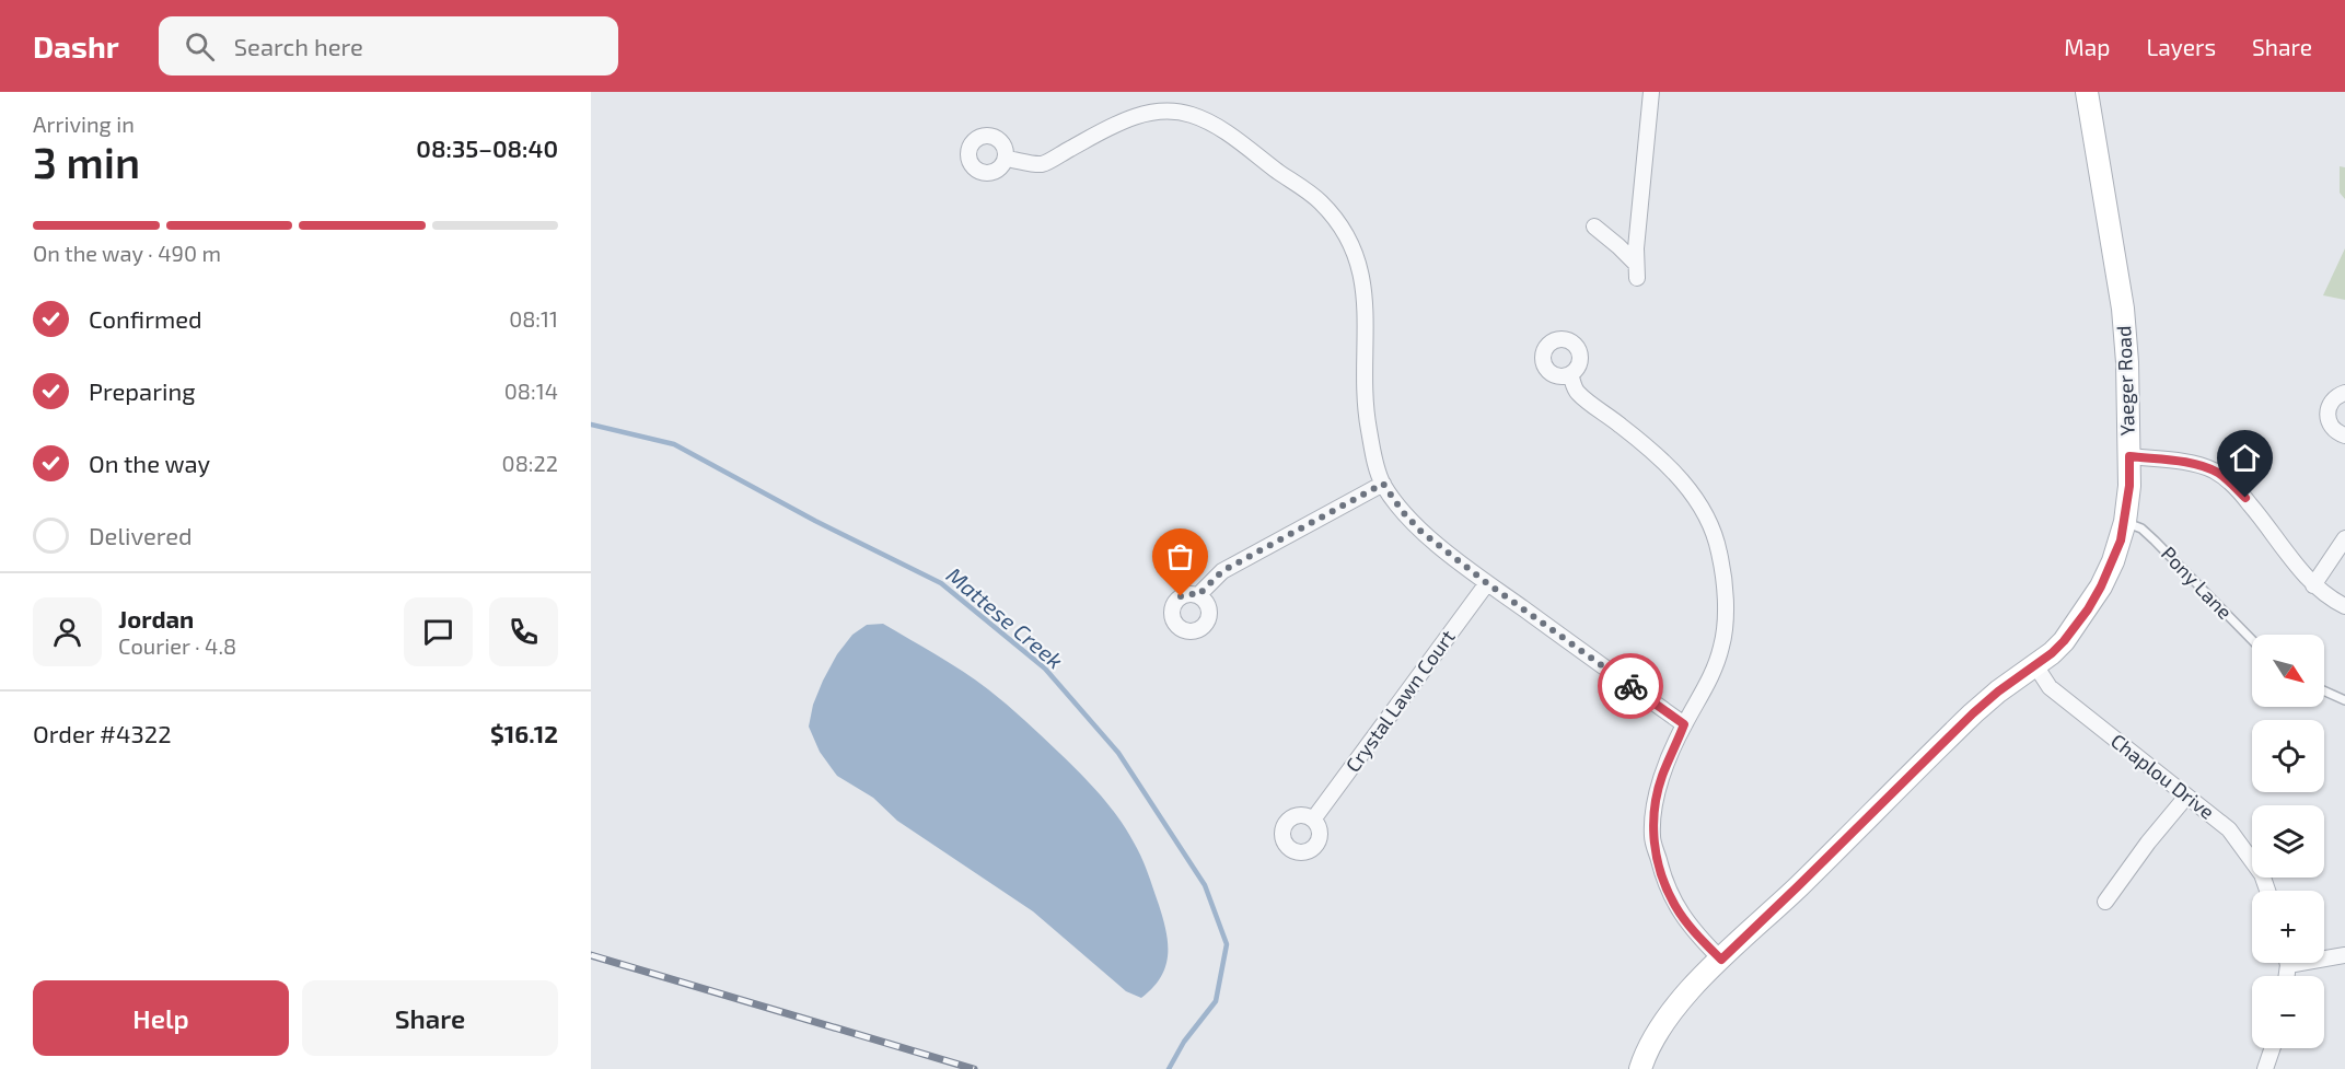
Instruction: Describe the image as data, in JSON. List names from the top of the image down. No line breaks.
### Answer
{"streets":{"street":["Yaeger Road","Crystal Lawn Court","Chaplou Drive"],"lane":["Pony Lane"]},"crossings":[["Yaeger Road","Pony Lane"],["Yaeger Road","Chaplou Drive"]],"water":["Mattese Creek"],"north":"bottom right","page":{"header":"Dashr","search":"Search here","nav":["Map","Layers","Share"],"heading":["3 min","Arriving in","08:35–08:40"],"panel":["Jordan","Courier · 4.8","Order #4322","$16.12"],"bar":"On the way · 490 m","list":[["Confirmed","08:11"],["Preparing","08:14"],["On the way","08:22"],"Delivered"],"map_buttons":["+","−"],"buttons":["Help","Share"]}}
